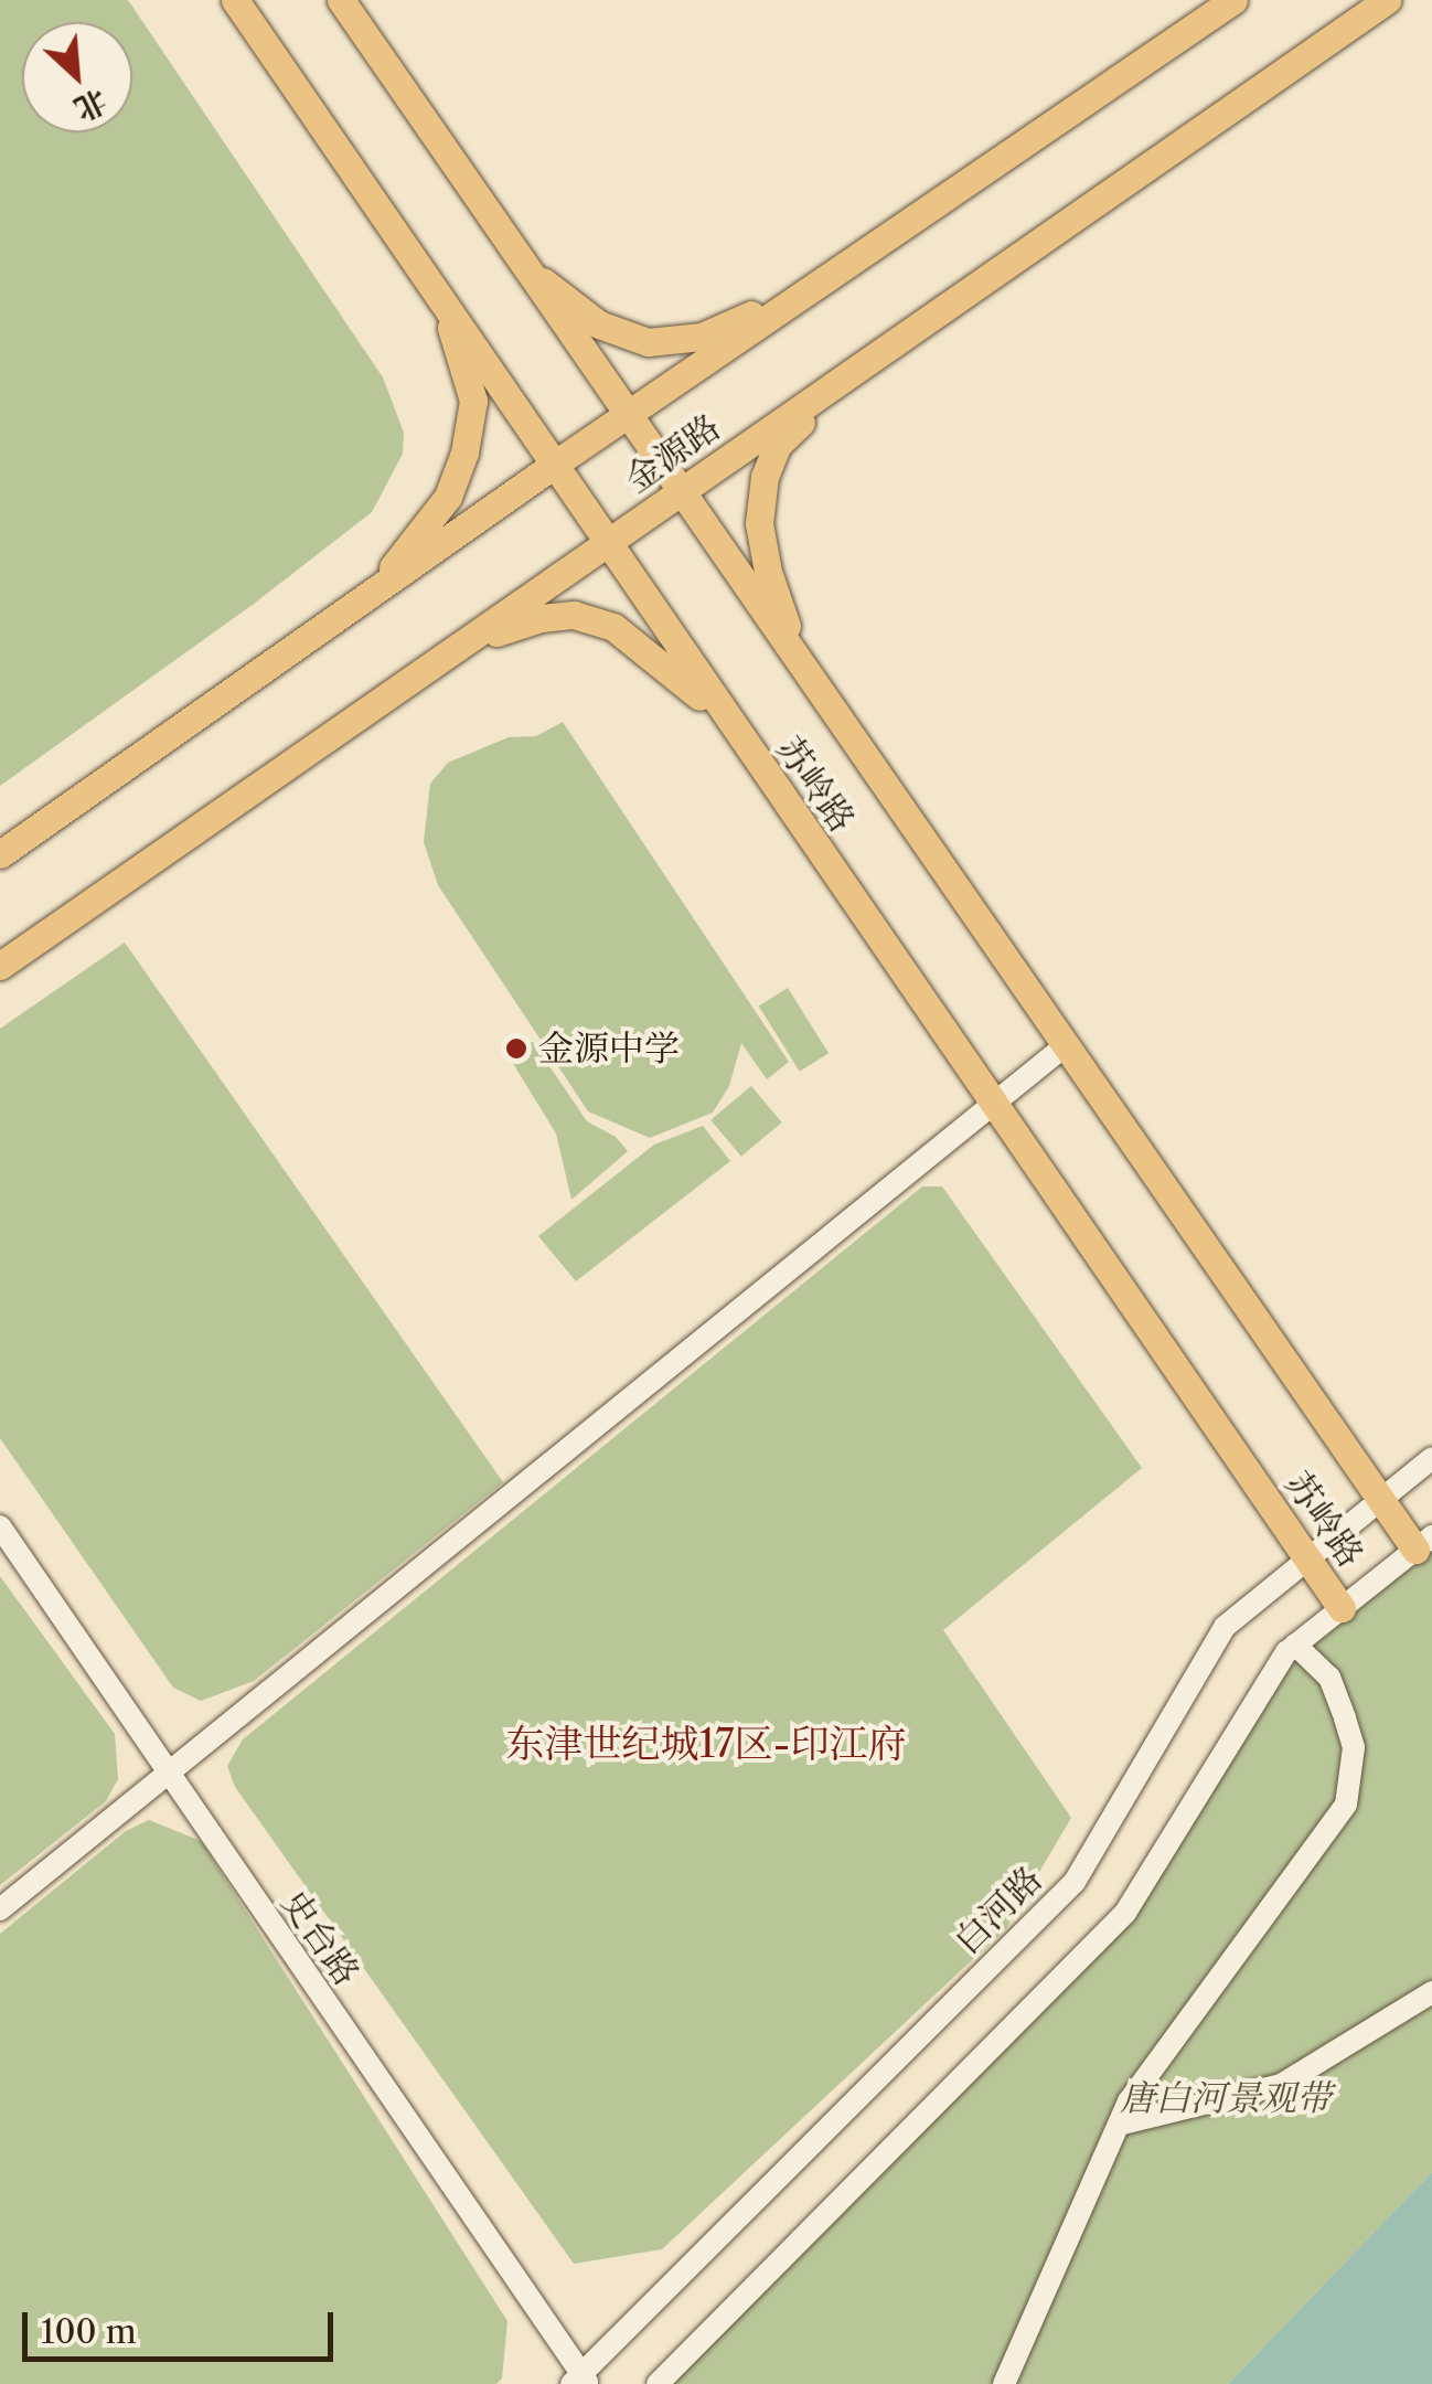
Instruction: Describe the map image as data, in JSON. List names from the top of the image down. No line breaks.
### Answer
{"streets":{"main road":["金源路","苏岭路"],"street":["白河路","史台路"]},"crossings":[["金源路","苏岭路"],["苏岭路","白河路"],["白河路","史台路"]],"districts":["东津世纪城17区-印江府"],"parks":["唐白河景观带"],"places":["金源中学"],"scale_bar":"100 m","north":"bottom right"}
